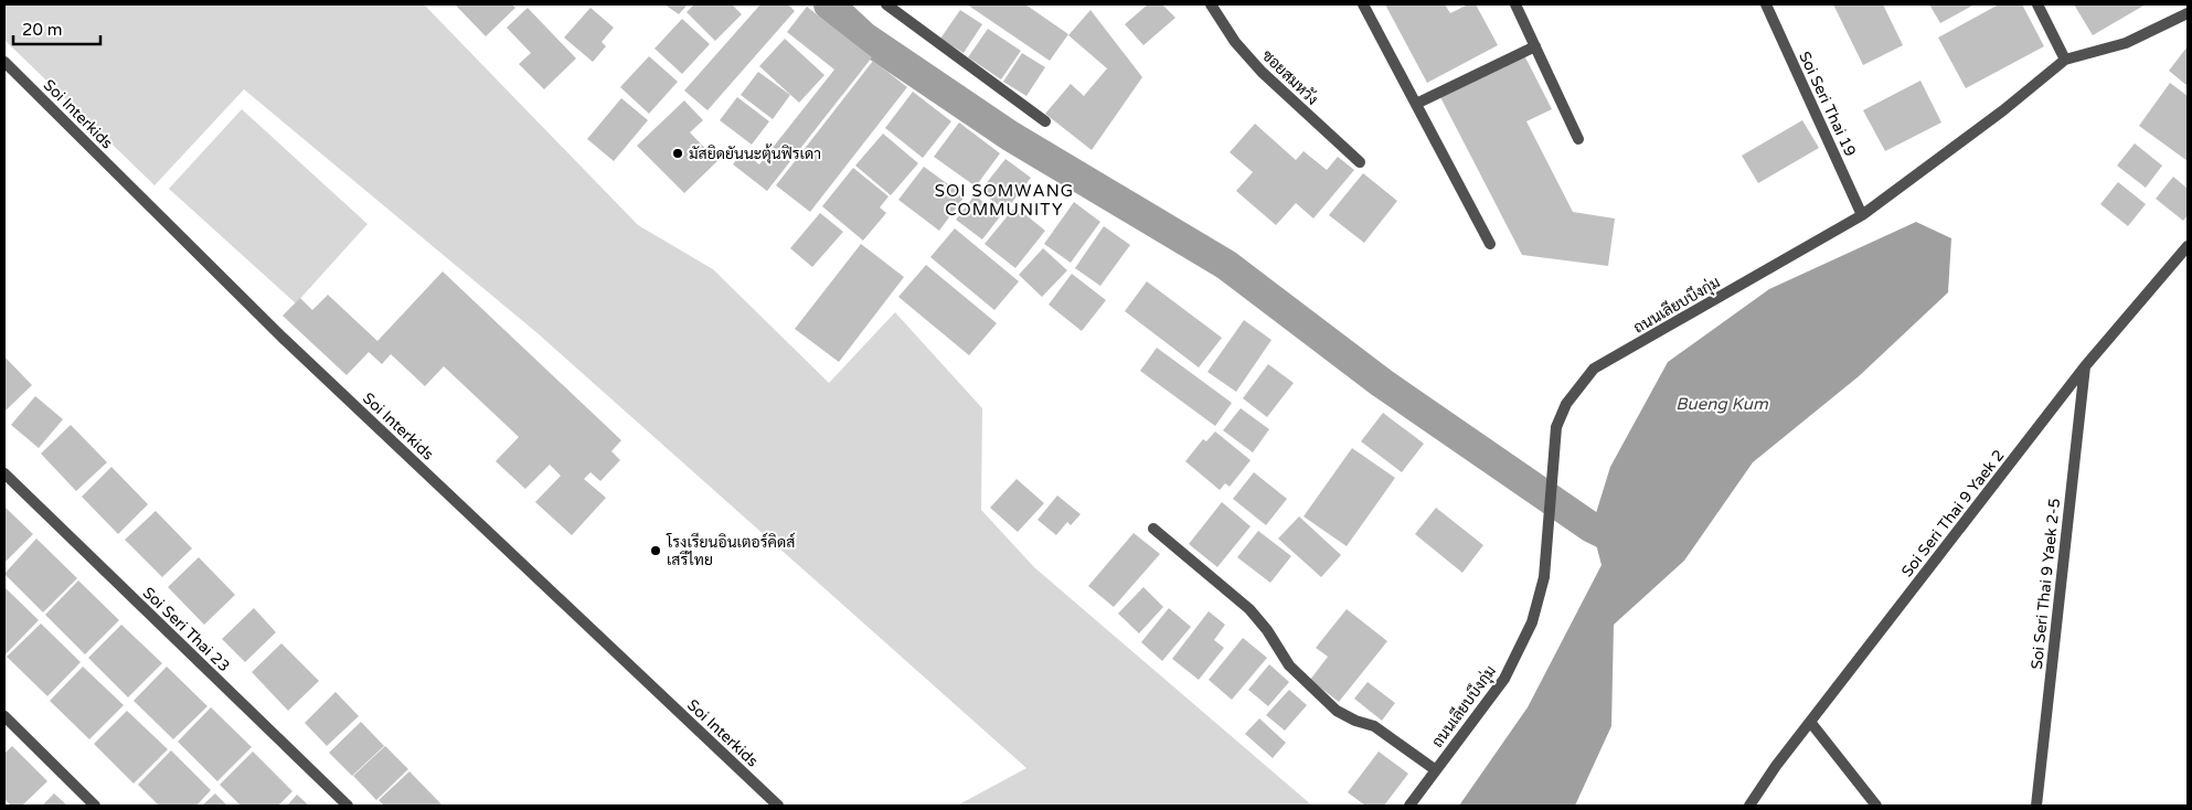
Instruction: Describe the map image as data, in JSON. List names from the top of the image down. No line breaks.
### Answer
{"streets":{"street":["ซอยสมหวัง","Soi Seri Thai 19","Soi Interkids","ถนนเลียบบึงกุ่ม","Soi Seri Thai 9 Yaek 2","Soi Seri Thai 9 Yaek 2-5","Soi Seri Thai 23"]},"crossings":[["Soi Seri Thai 19","ถนนเลียบบึงกุ่ม"],["Soi Seri Thai 9 Yaek 2","Soi Seri Thai 9 Yaek 2-5"]],"districts":["SOI SOMWANG COMMUNITY"],"water":["Bueng Kum"],"places":["มัสยิดยันนะตุ้นฟิรเดา","โรงเรียนอินเตอร์คิดส์ เสรีไทย"],"scale_bar":"20 m"}
